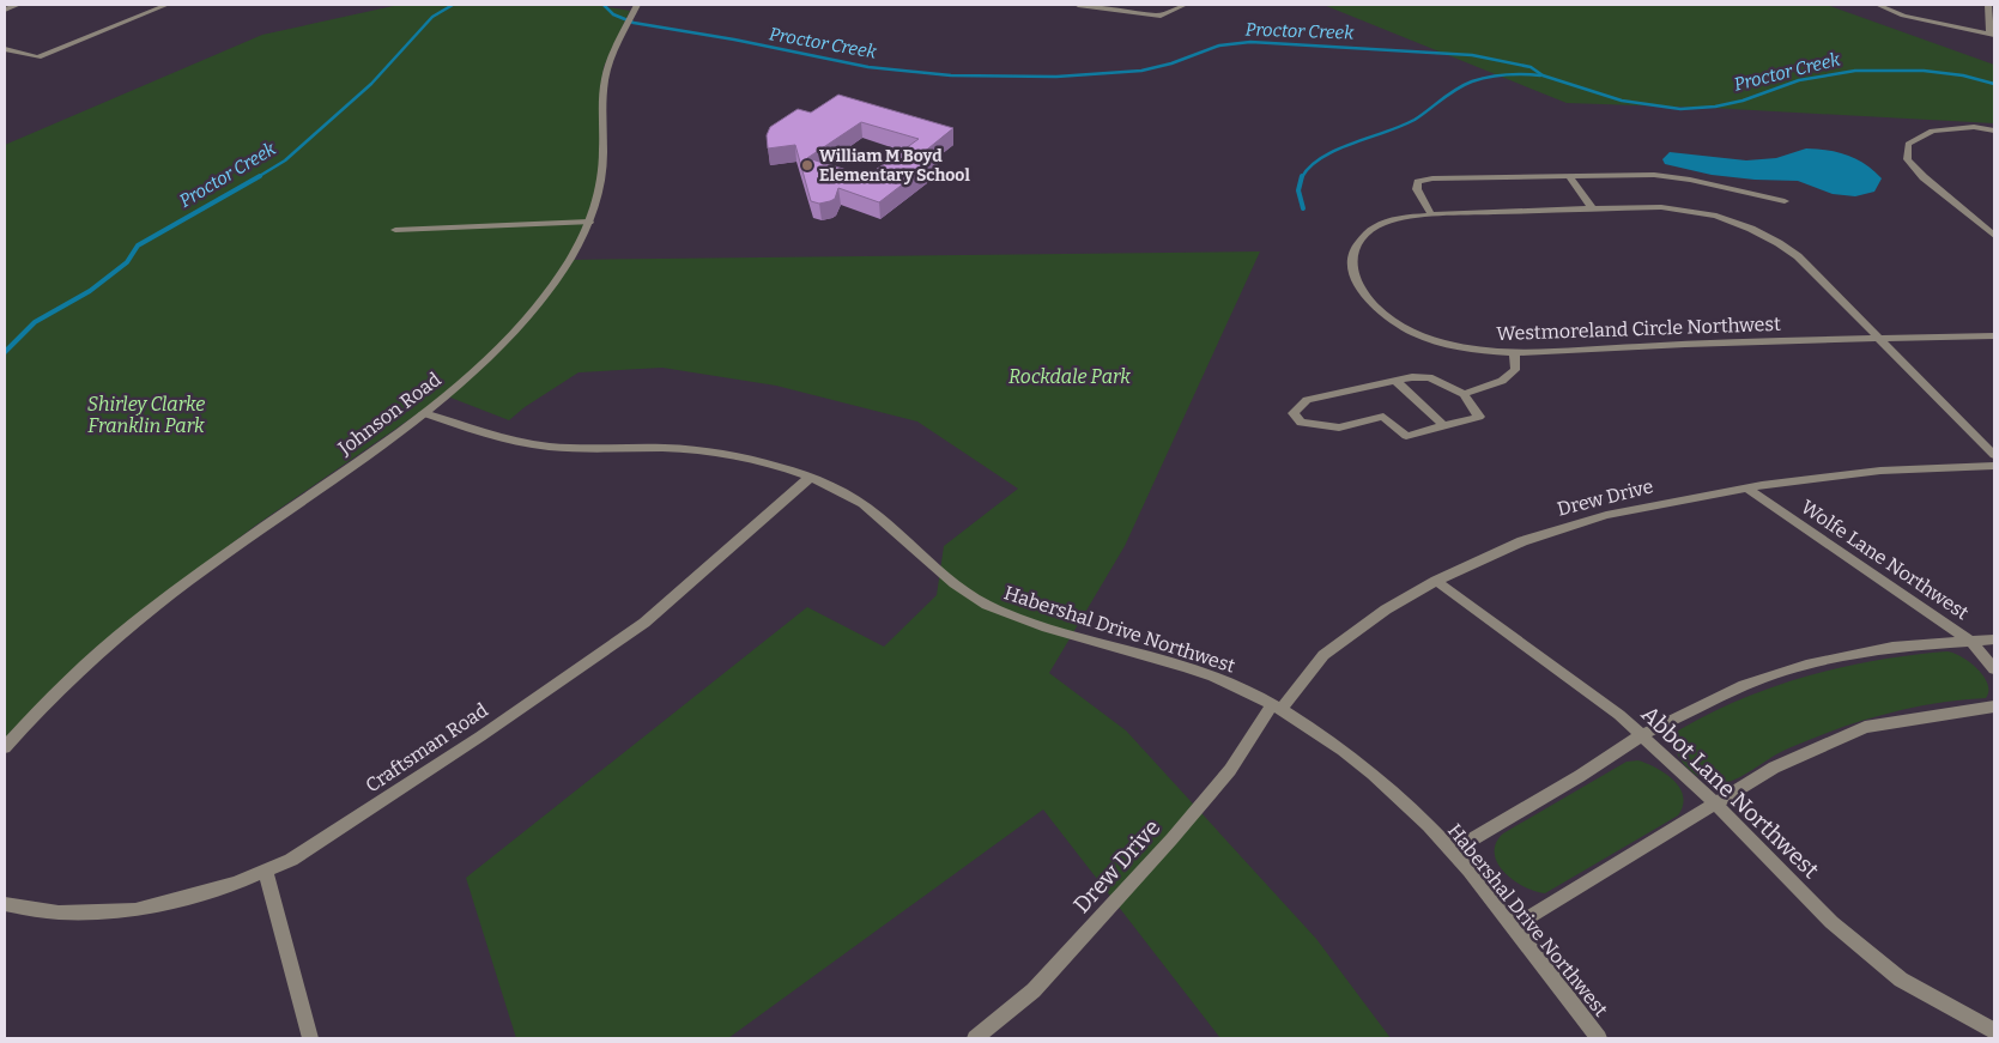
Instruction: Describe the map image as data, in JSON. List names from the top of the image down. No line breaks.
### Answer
{"streets":{"street":["Westmoreland Circle Northwest","Johnson Road","Drew Drive","Wolfe Lane Northwest","Habershal Drive Northwest","Craftsman Road","Abbot Lane Northwest"]},"crossings":[["Johnson Road","Habershal Drive Northwest"],["Drew Drive","Wolfe Lane Northwest"],["Drew Drive","Habershal Drive Northwest"],["Drew Drive","Abbot Lane Northwest"],["Habershal Drive Northwest","Craftsman Road"]],"water":["Proctor Creek"],"parks":["Rockdale Park","Shirley Clarke Franklin Park"],"places":["William M Boyd Elementary School"]}
